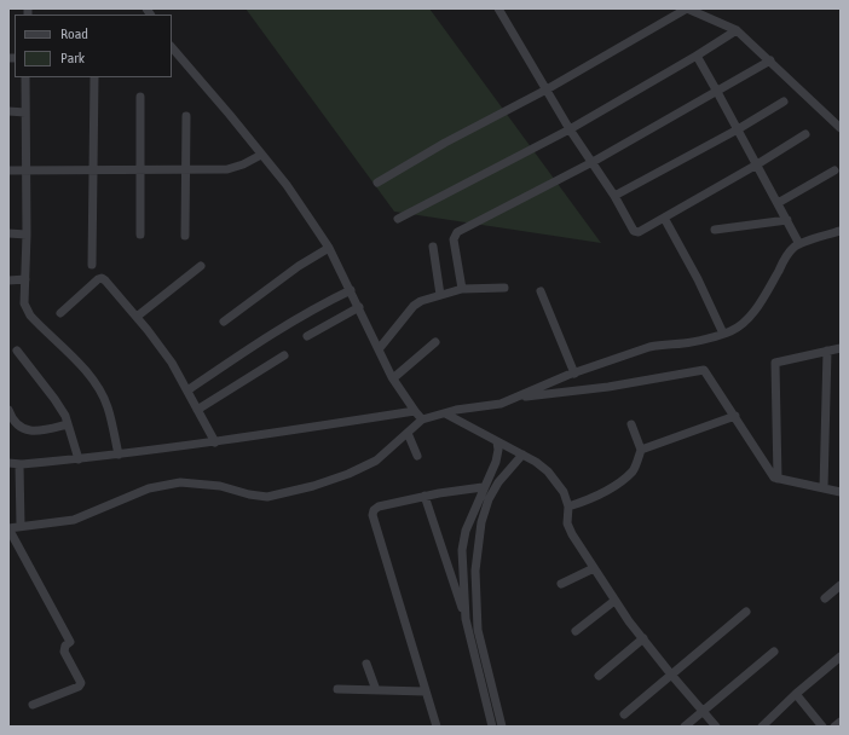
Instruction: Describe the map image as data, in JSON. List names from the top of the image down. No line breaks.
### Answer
{"legend":["Road","Park"]}
